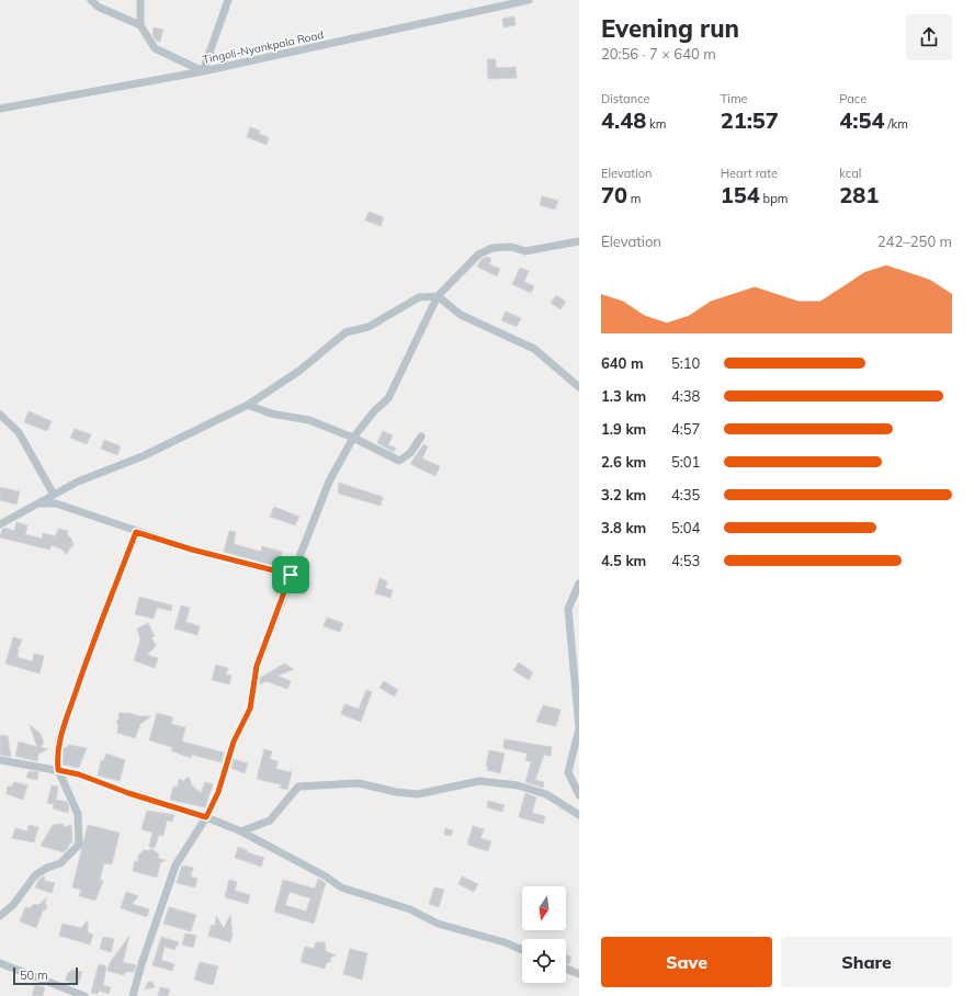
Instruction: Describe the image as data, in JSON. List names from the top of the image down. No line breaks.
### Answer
{"streets":{"street":["Tingoli-Nyankpala Road"]},"scale_bar":"50 m","north":"bottom","page":{"heading":["Evening run","20:56 · 7 × 640 m"],"stats":[["Distance","4.48 km"],["Time","21:57"],["Pace","4:54 /km"],["Elevation","70 m"],["Heart rate","154 bpm"],["kcal","281"]],"chart":["Elevation","242–250 m"],"list":[{"name":"640 m","note":"5:10"},{"name":"1.3 km","note":"4:38"},{"name":"1.9 km","note":"4:57"},{"name":"2.6 km","note":"5:01"},{"name":"3.2 km","note":"4:35"},{"name":"3.8 km","note":"5:04"},{"name":"4.5 km","note":"4:53"}],"buttons":["Save","Share"],"scale":"50 m"}}
